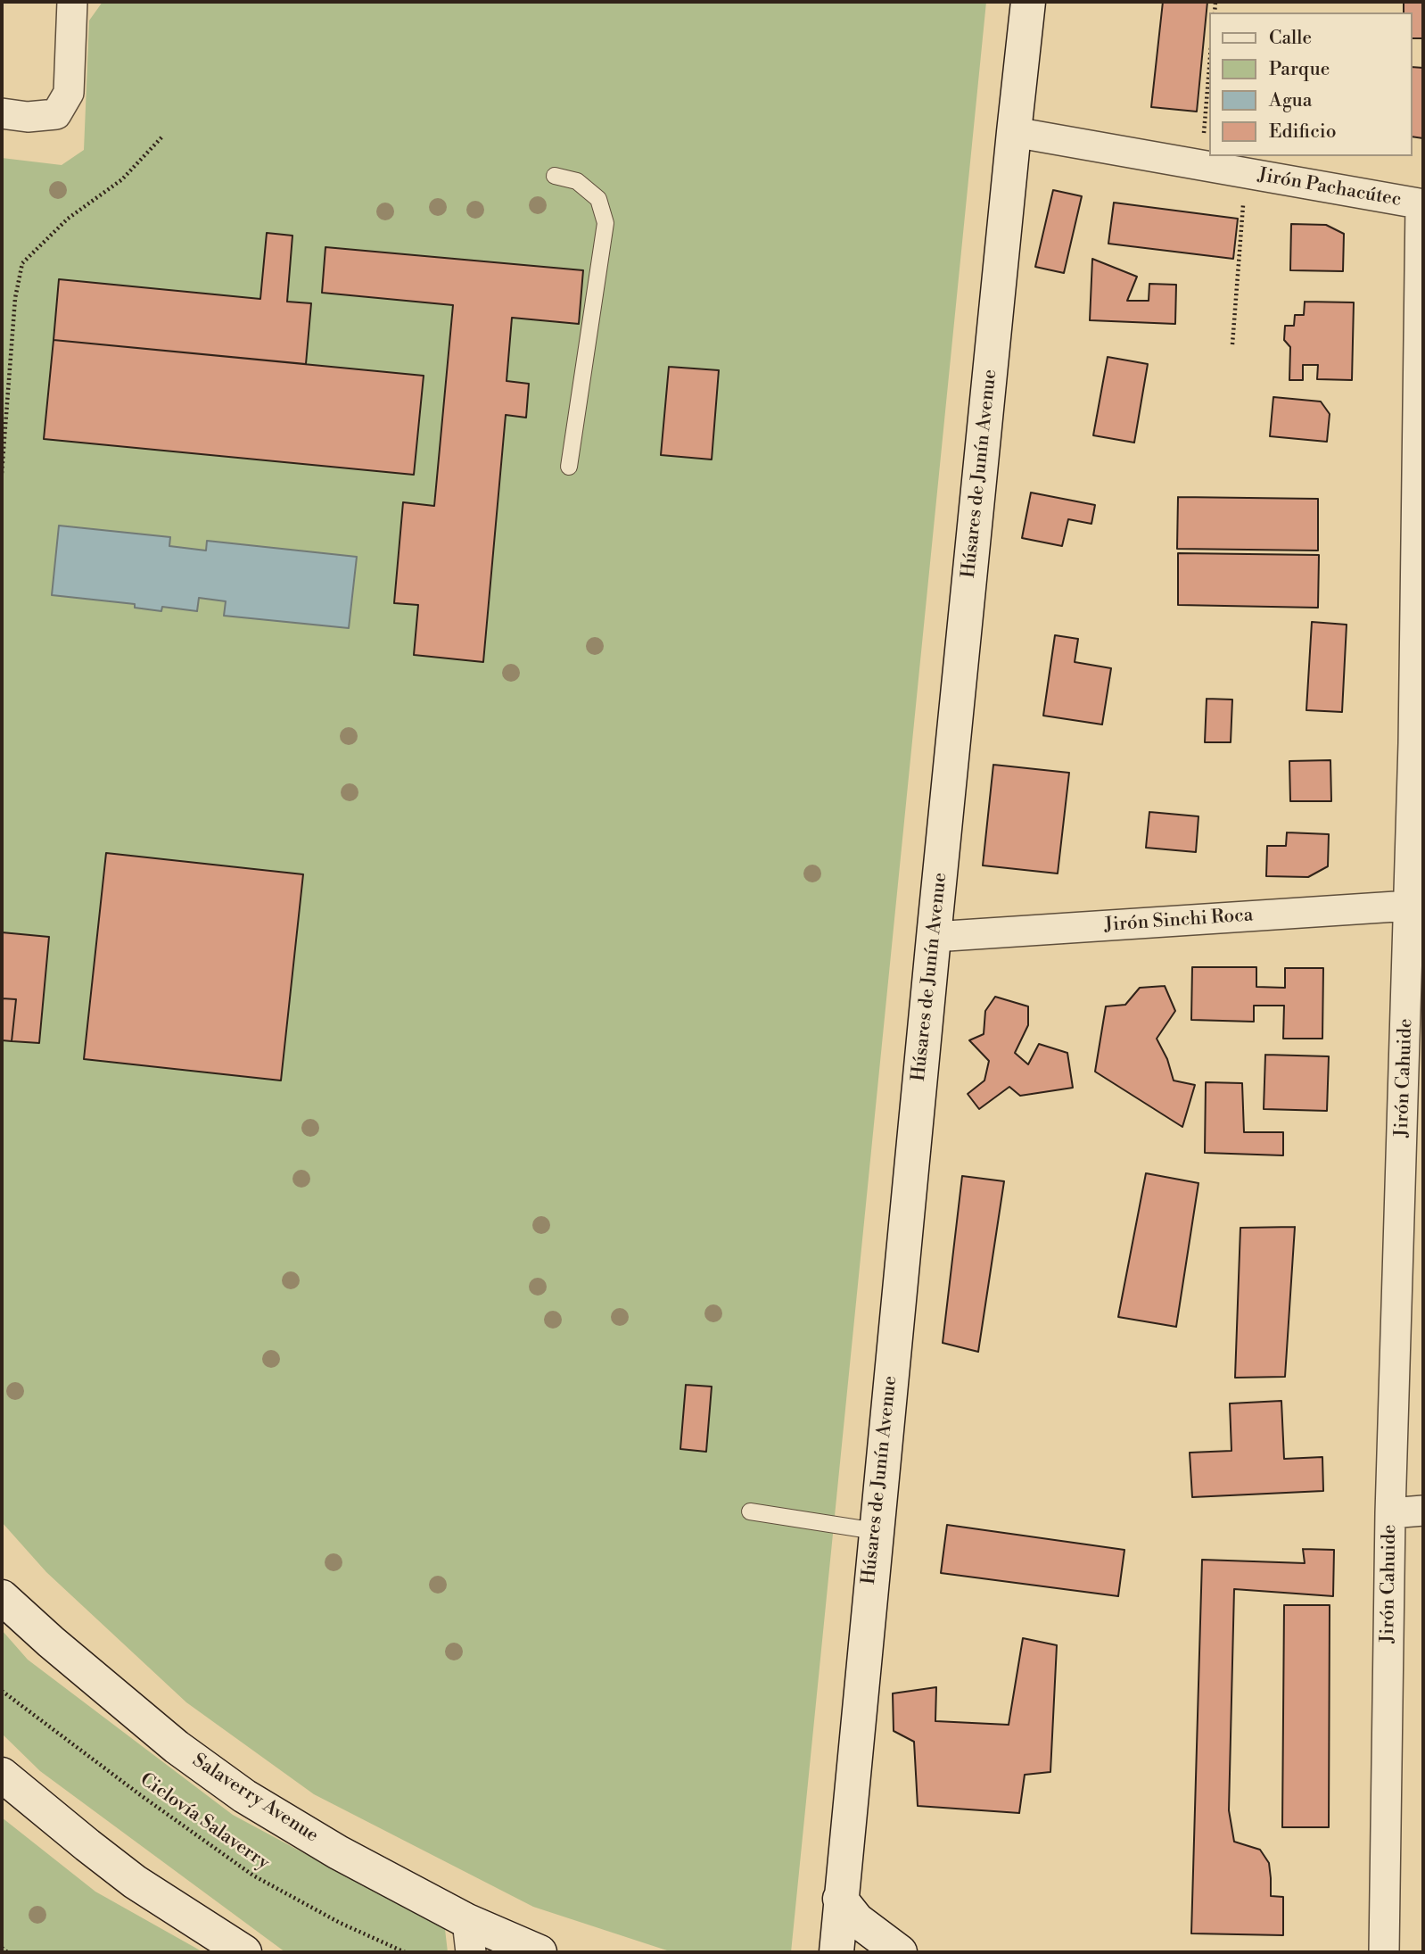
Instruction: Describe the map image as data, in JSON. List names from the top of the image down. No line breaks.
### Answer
{"streets":{"street":["Jirón Pachacútec","Húsares de Junín Avenue","Jirón Sinchi Roca","Jirón Cahuide","Salaverry Avenue"],"path":["Ciclovía Salaverry"]},"crossings":[["Jirón Pachacútec","Húsares de Junín Avenue"],["Jirón Pachacútec","Jirón Cahuide"],["Húsares de Junín Avenue","Jirón Sinchi Roca"],["Jirón Sinchi Roca","Jirón Cahuide"]],"legend":["Calle","Parque","Agua","Edificio"]}
